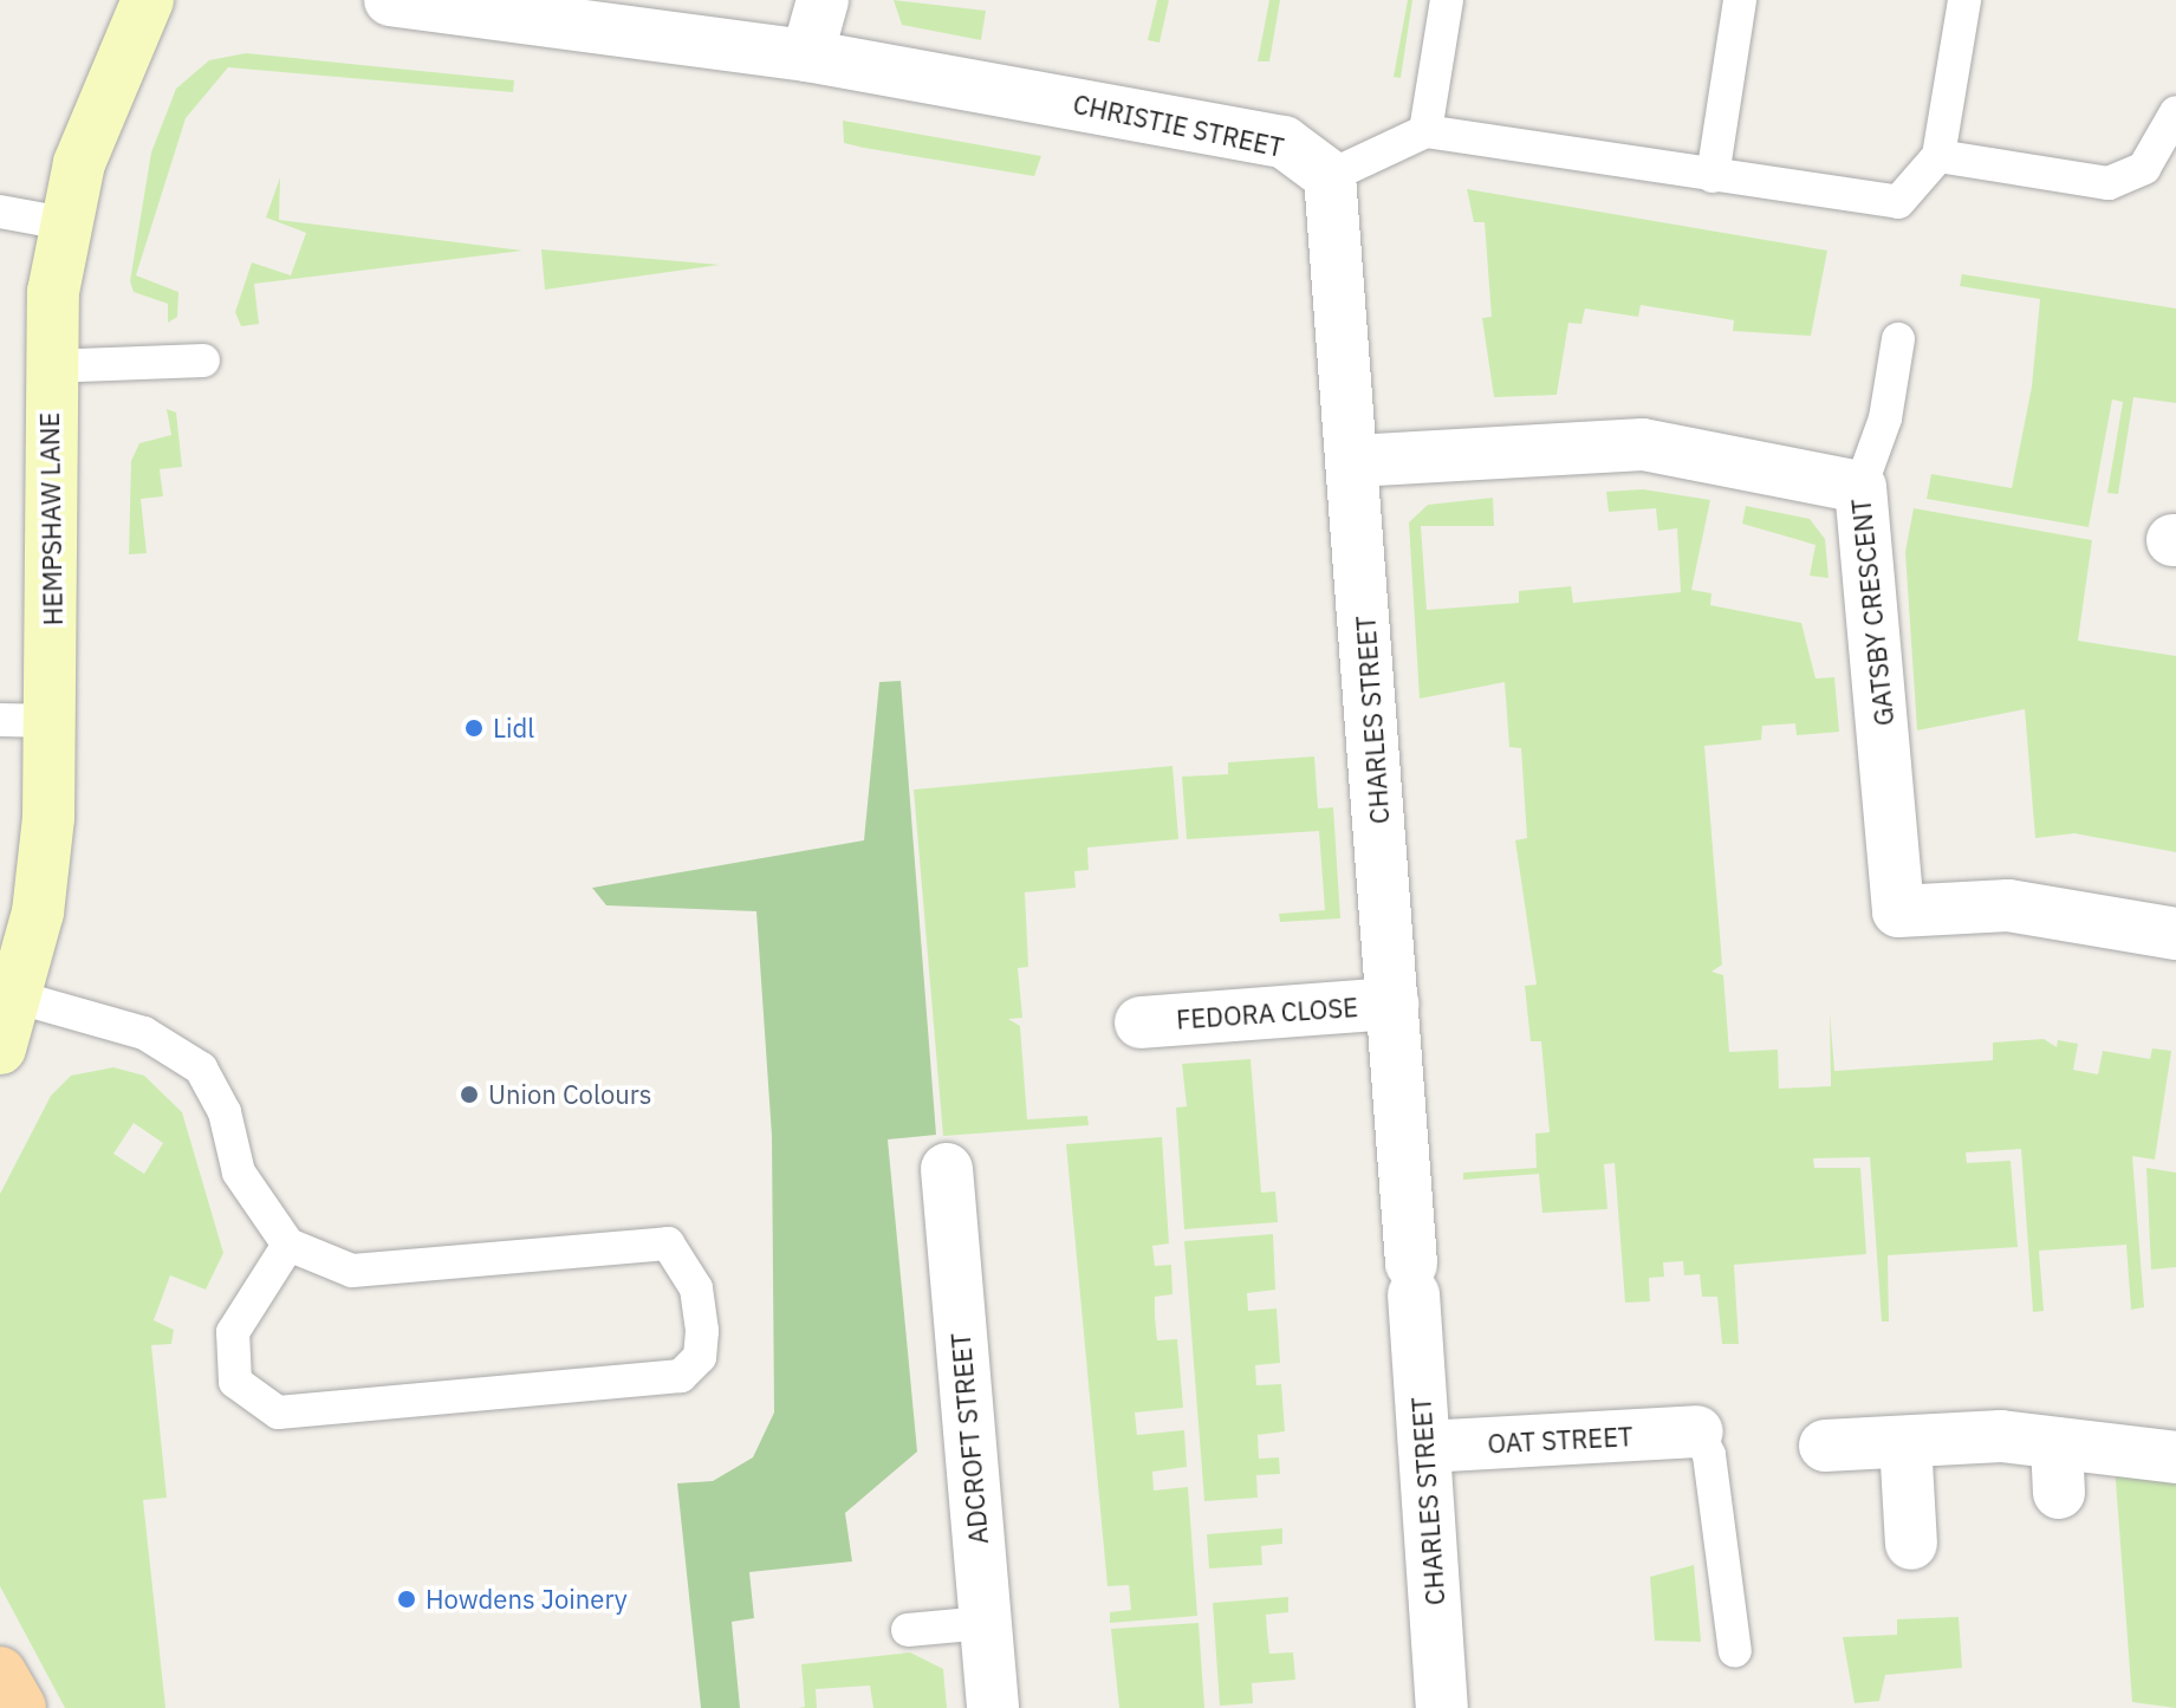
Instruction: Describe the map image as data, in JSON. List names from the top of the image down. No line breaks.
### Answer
{"streets":{"street":["CHRISTIE STREET","HEMPSHAW LANE","GATSBY CRESCENT","CHARLES STREET","FEDORA CLOSE","ADCROFT STREET","OAT STREET"]},"crossings":[["CHRISTIE STREET","CHARLES STREET"],["GATSBY CRESCENT","CHARLES STREET"],["CHARLES STREET","FEDORA CLOSE"],["CHARLES STREET","OAT STREET"]],"places":["Lidl","Union Colours","Howdens Joinery"]}
